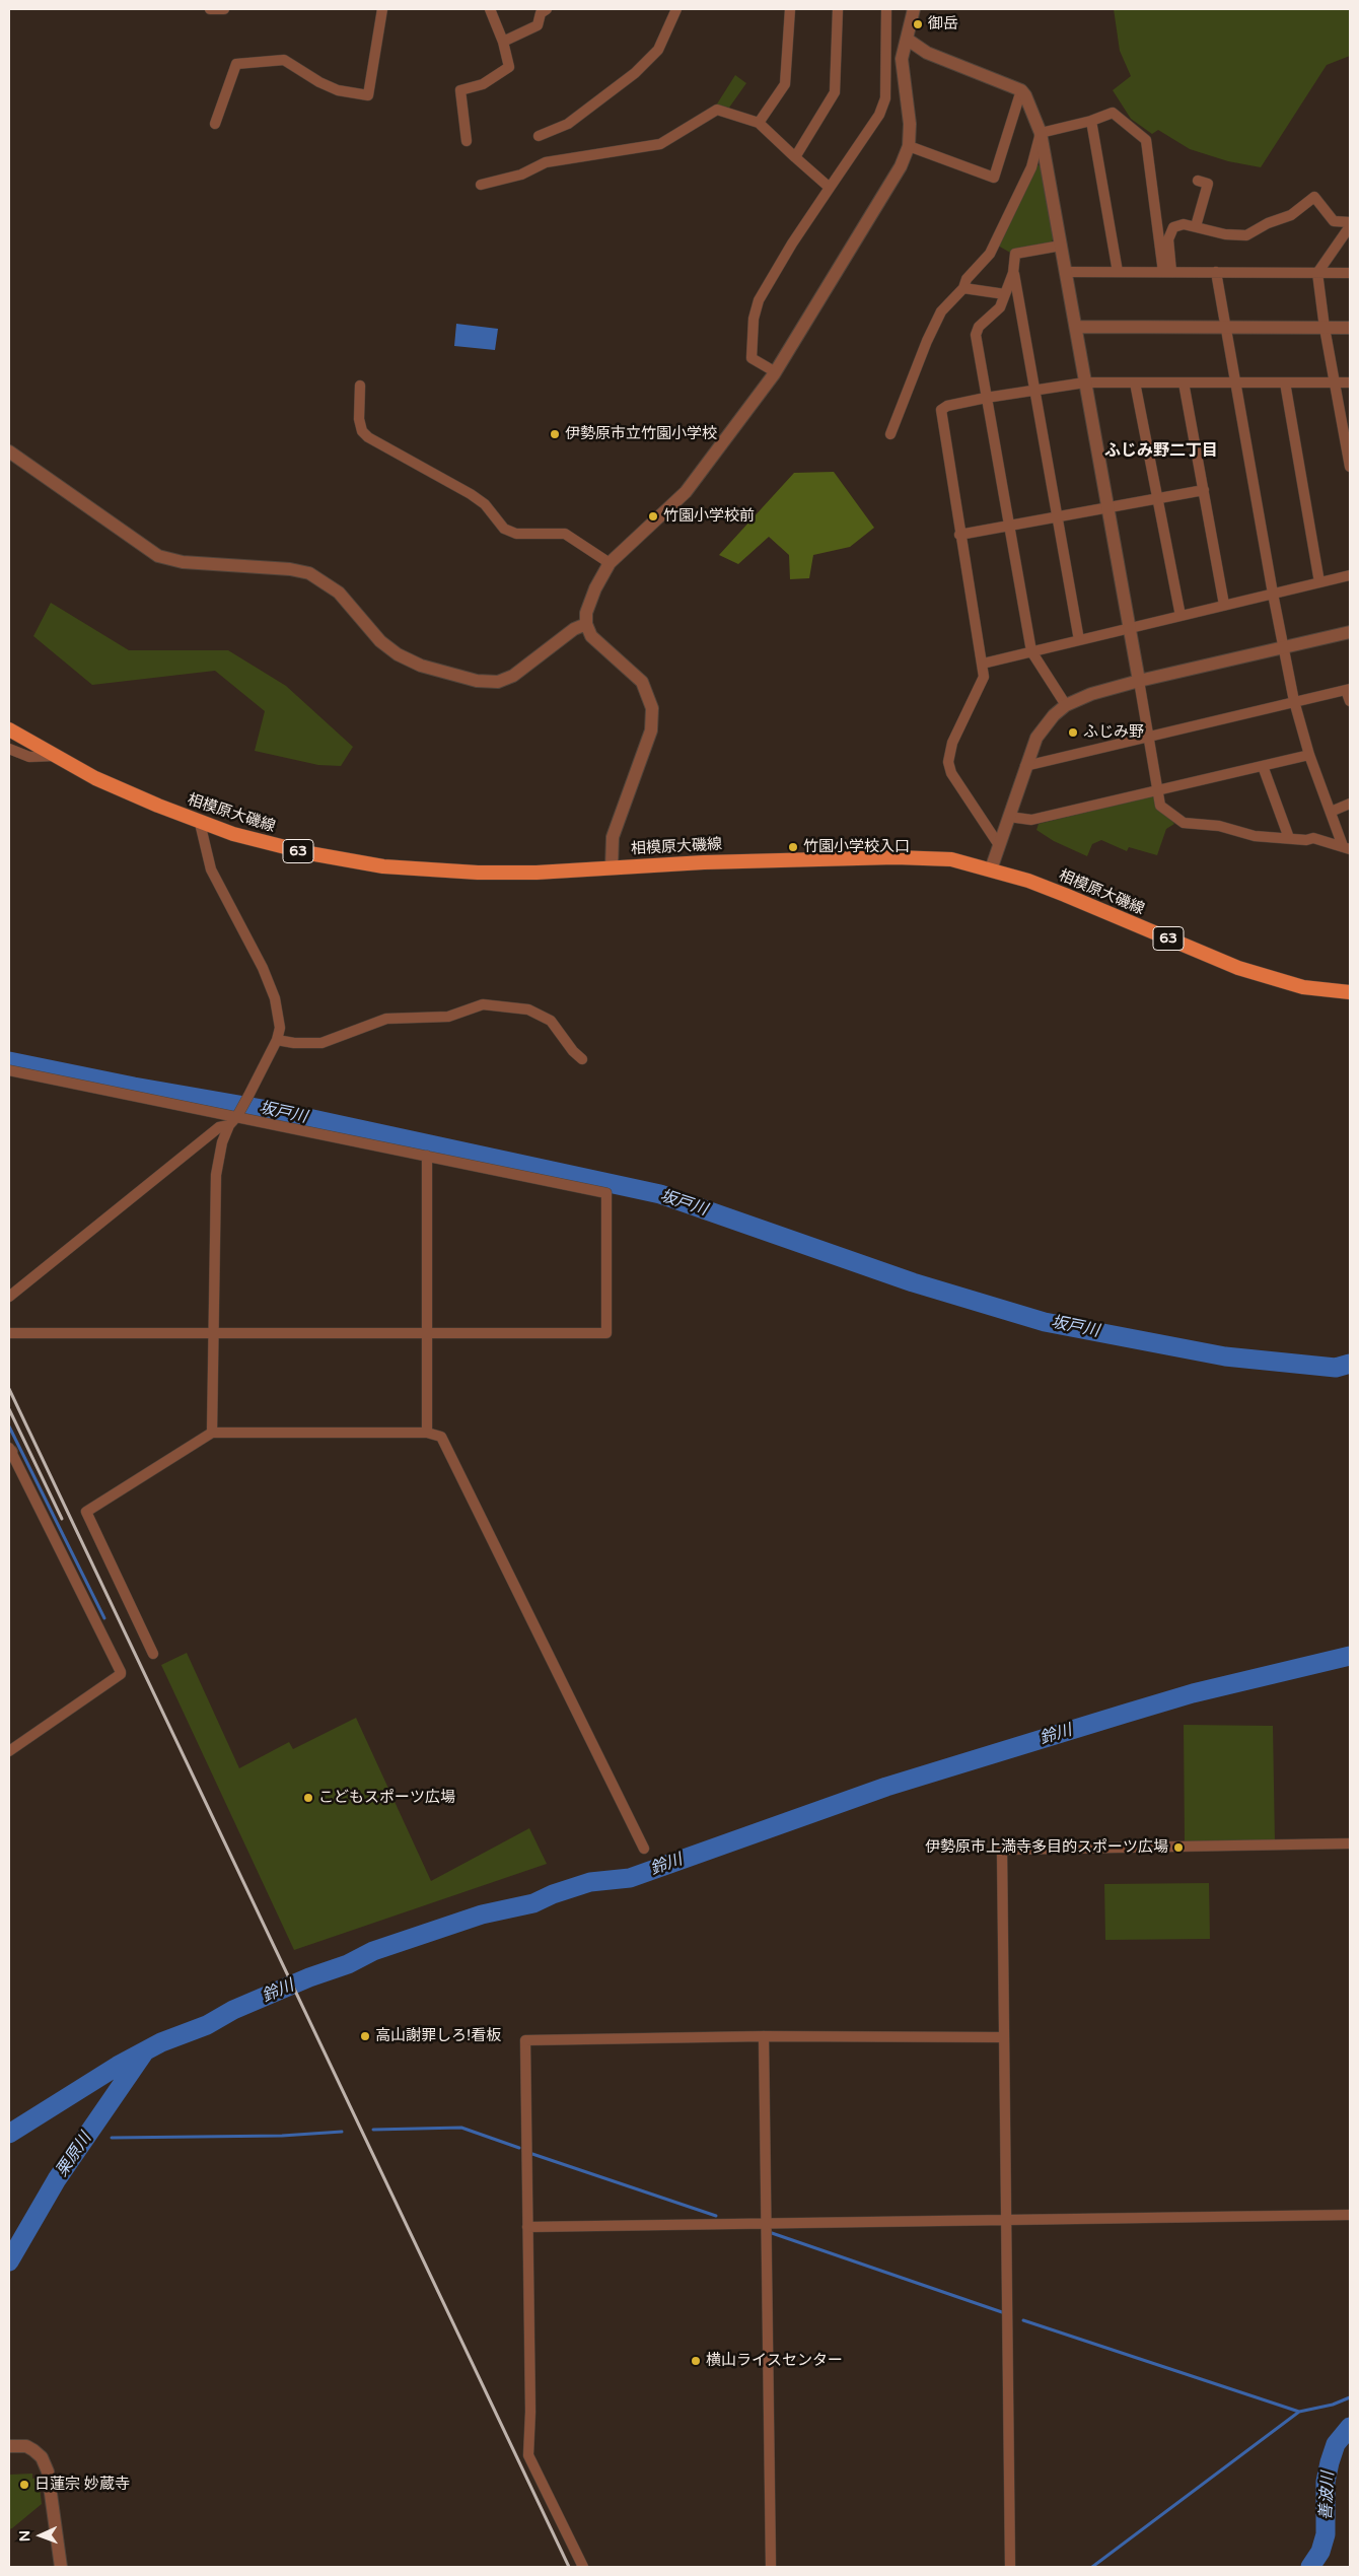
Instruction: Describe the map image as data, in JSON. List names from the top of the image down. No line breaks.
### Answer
{"streets":{"main road":["相模原大磯線","63"]},"districts":["ふじみ野二丁目"],"water":["坂戸川","鈴川","栗原川","善波川"],"places":["御岳","伊勢原市立竹園小学校","竹園小学校前","ふじみ野","竹園小学校入口","こどもスポーツ広場","伊勢原市上満寺多目的スポーツ広場","高山謝罪しろ!看板","横山ライスセンター","日蓮宗 妙蔵寺"],"north":"left"}
